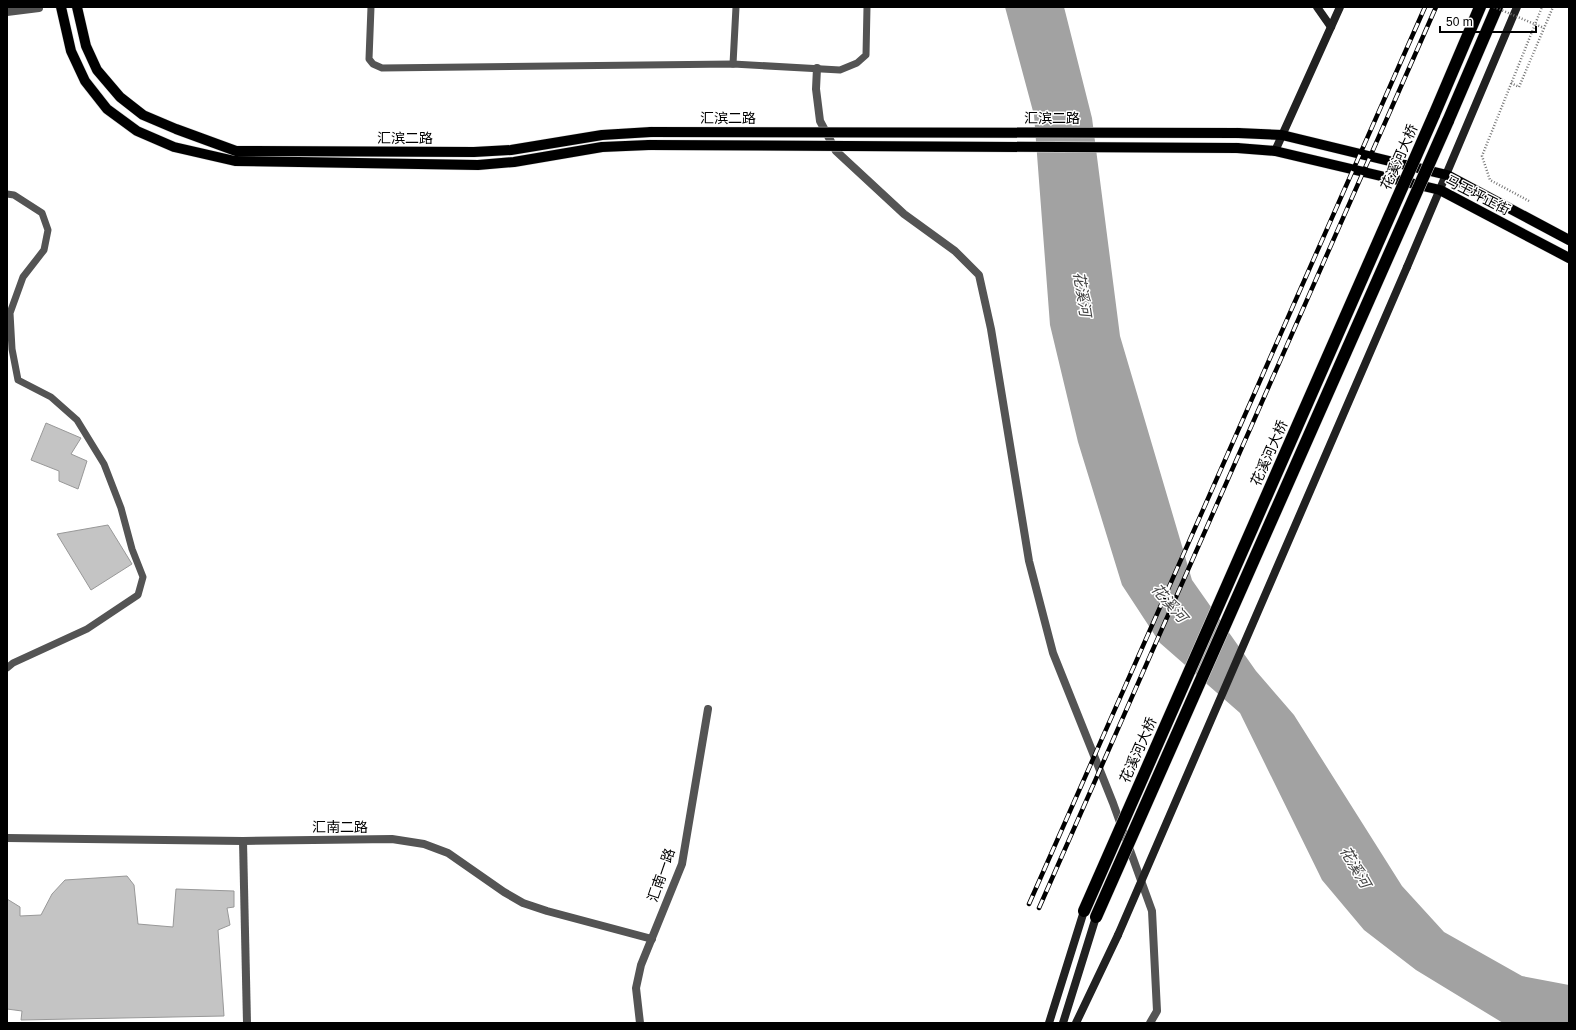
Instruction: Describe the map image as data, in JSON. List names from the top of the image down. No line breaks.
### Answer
{"streets":{"highway":["花溪河大桥"],"main road":["汇滨二路","马王坪正街"],"street":["汇南二路","汇南一路"]},"crossings":[["汇滨二路","马王坪正街"],["汇南二路","汇南一路"]],"water":["花溪河"],"scale_bar":"50 m"}
